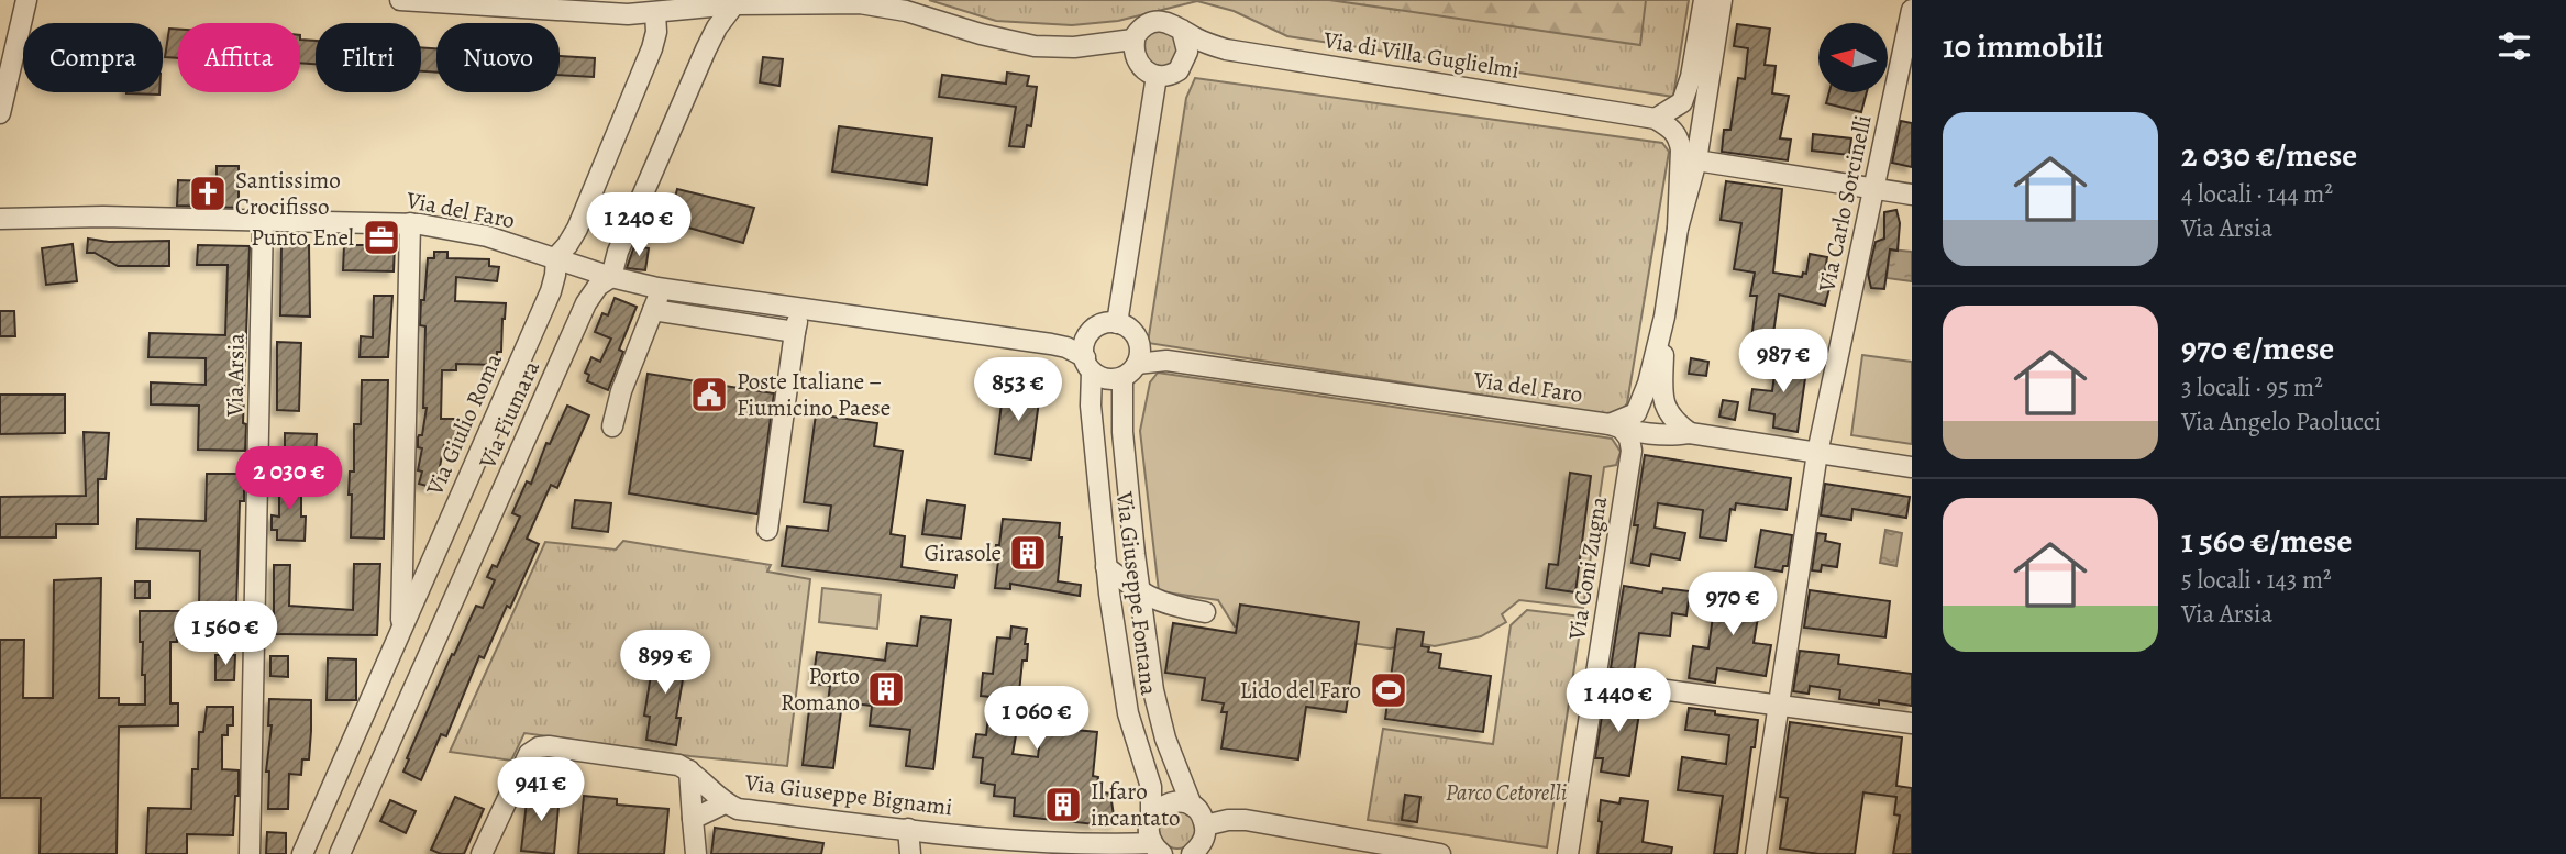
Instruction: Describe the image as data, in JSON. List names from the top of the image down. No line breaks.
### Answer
{"streets":{"street":["Via di Villa Guglielmi","Via Carlo Sorcinelli","Via del Faro","Via Arsia","Via Fiumara","Via Giulio Roma","Via Coni Zugna","Via Giuseppe Fontana","Via Giuseppe Bignami"]},"crossings":[["Via Carlo Sorcinelli","Via del Faro"],["Via del Faro","Via Arsia"],["Via del Faro","Via Fiumara"],["Via del Faro","Via Giulio Roma"],["Via del Faro","Via Coni Zugna"],["Via del Faro","Via Giuseppe Fontana"],["Via Giuseppe Fontana","Via Giuseppe Bignami"]],"parks":["Parco Cetorelli"],"places":{"church":["Santissimo Crocifisso"],"office":["Punto Enel"],"public building":["Poste Italiane – Fiumicino Paese"],"building":["Girasole","Porto Romano","Il faro incantato"],"sports":["Lido del Faro"]},"north":"left","page":{"heading":"10 immobili","chip":["Compra","Affitta","Filtri","Nuovo"],"list":[{"name":"2 030 €/mese","note":"4 locali · 144 m² · Via Arsia"},{"name":"970 €/mese","note":"3 locali · 95 m² · Via Angelo Paolucci"},{"name":"1 560 €/mese","note":"5 locali · 143 m² · Via Arsia"}],"price":["1 240 €","987 €","853 €","2 030 €","970 €","1 560 €","899 €","1 440 €","1 060 €","941 €"]}}
